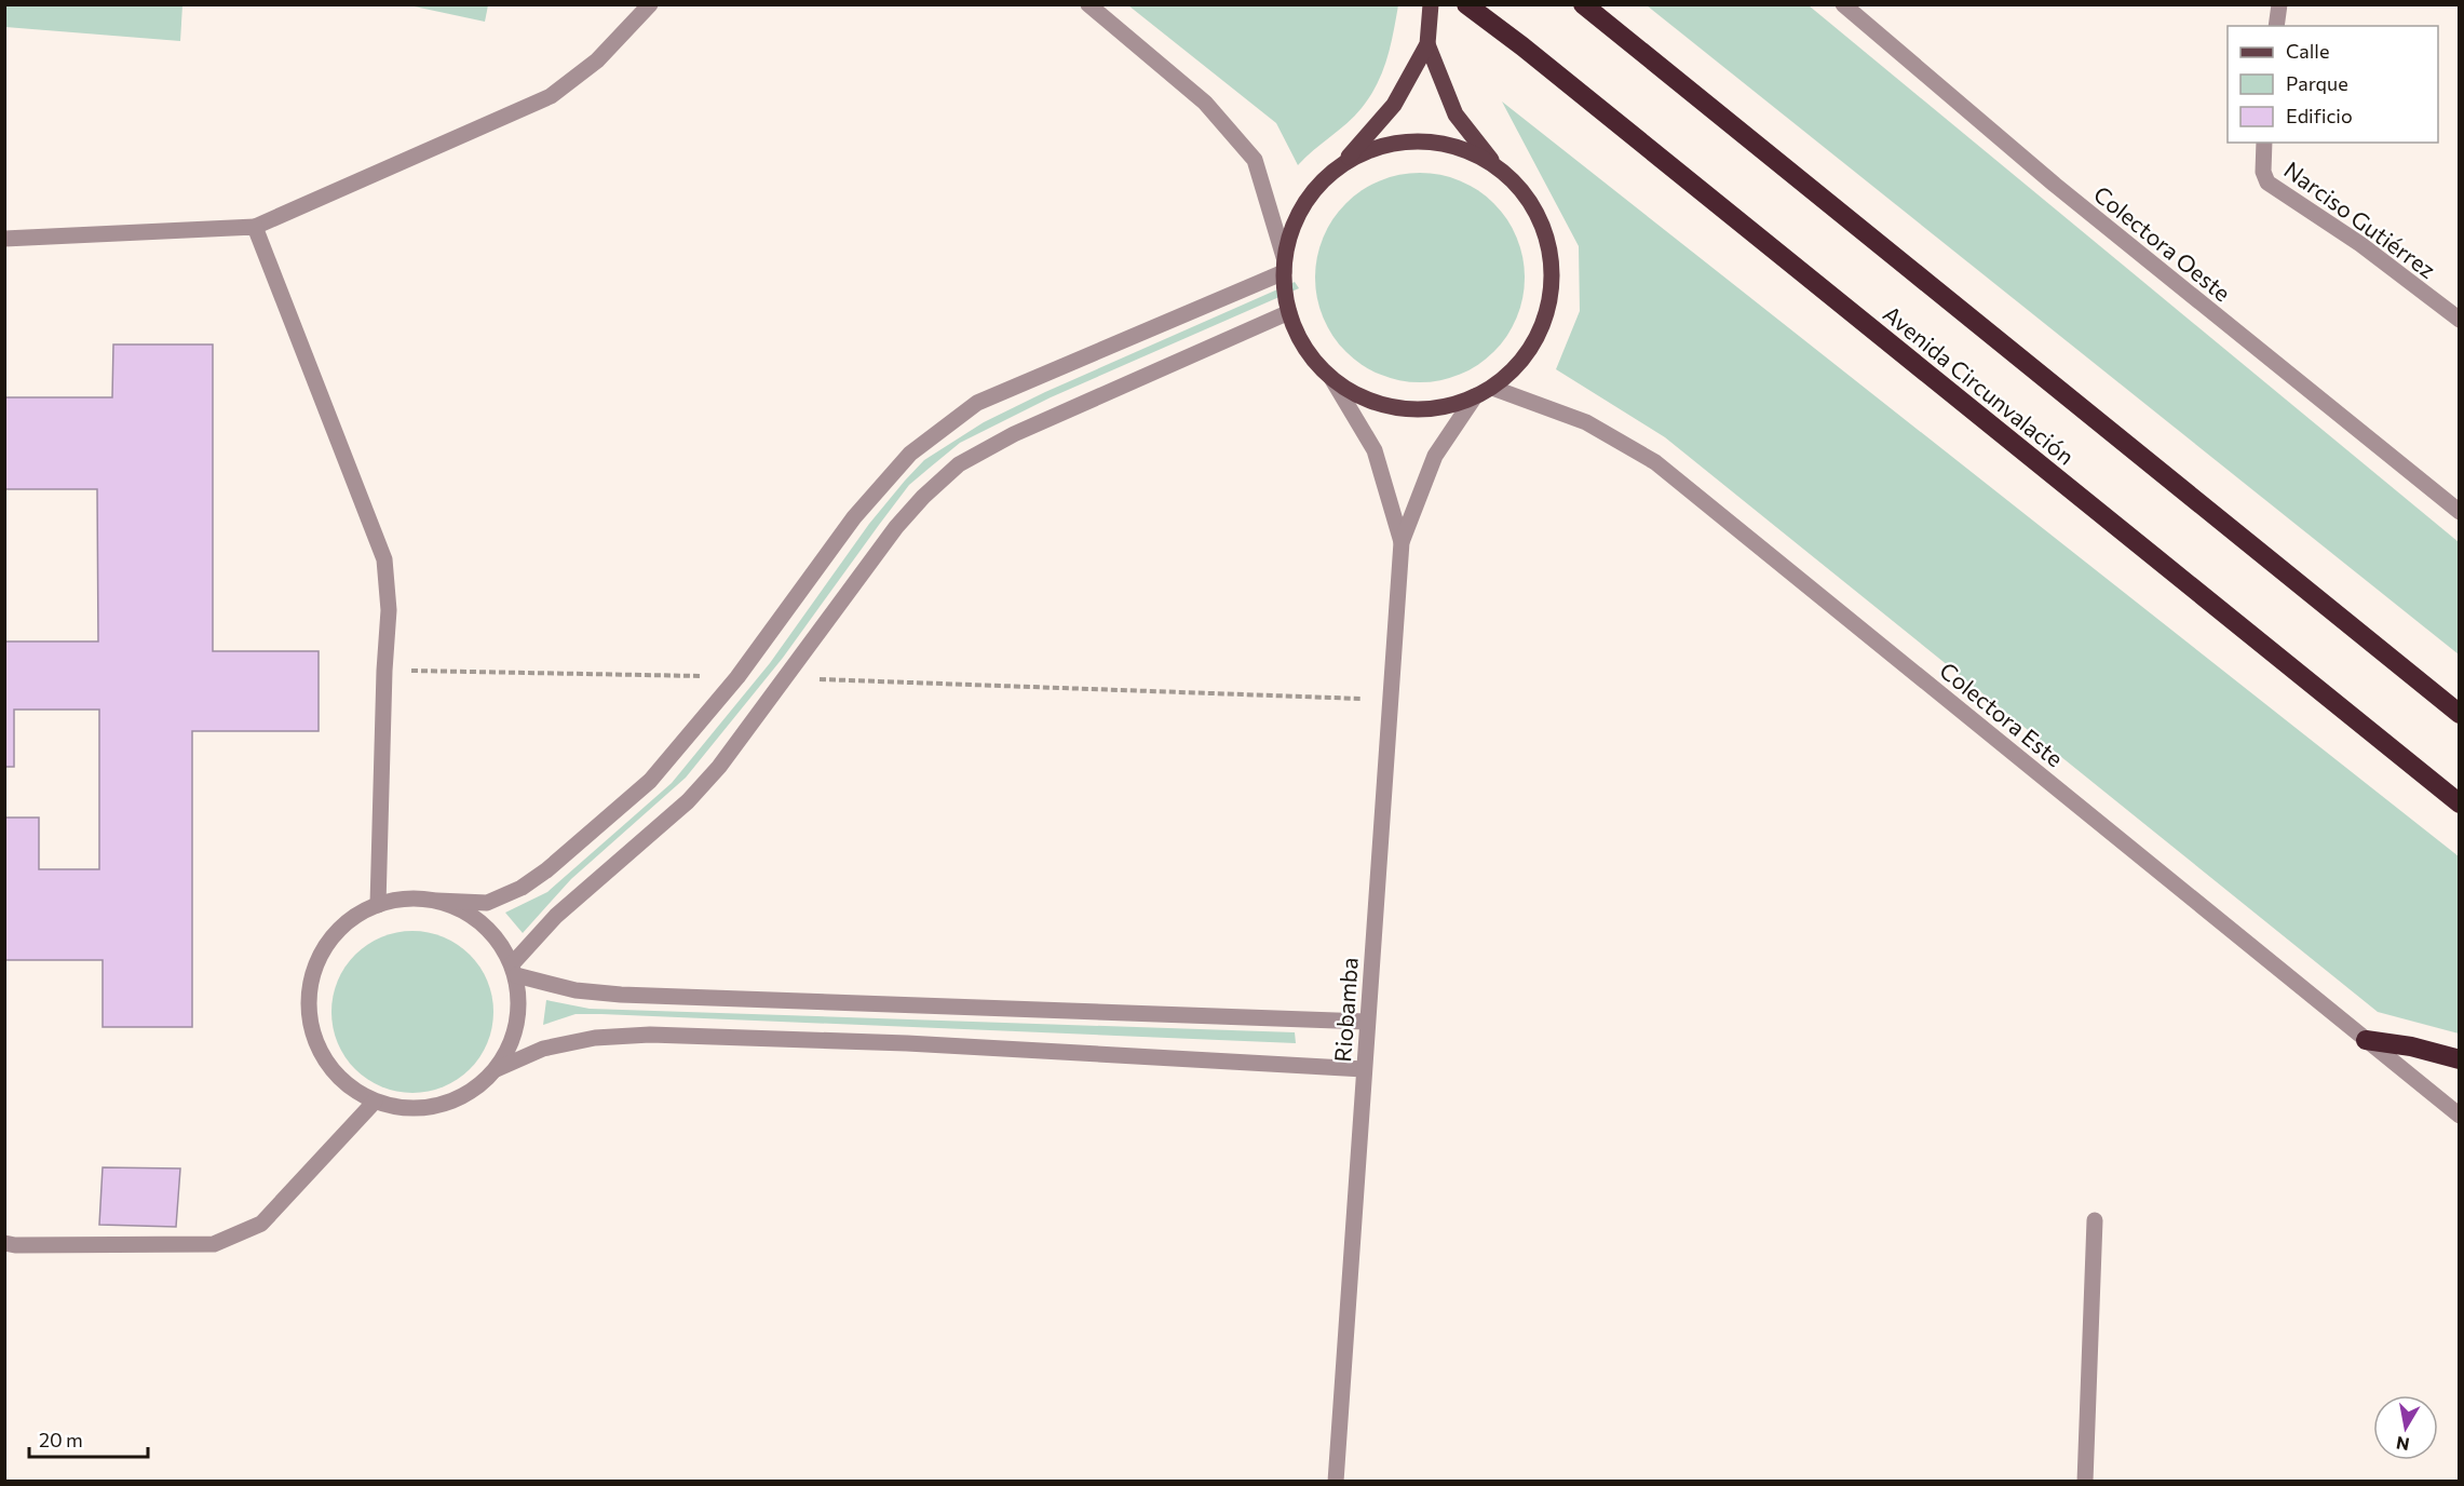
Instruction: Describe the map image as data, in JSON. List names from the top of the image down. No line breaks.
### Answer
{"streets":{"highway":["Avenida Circunvalación"],"street":["Narciso Gutiérrez","Colectora Oeste","Colectora Este","Riobamba"]},"legend":["Calle","Parque","Edificio"],"scale_bar":"20 m","north":"bottom"}
